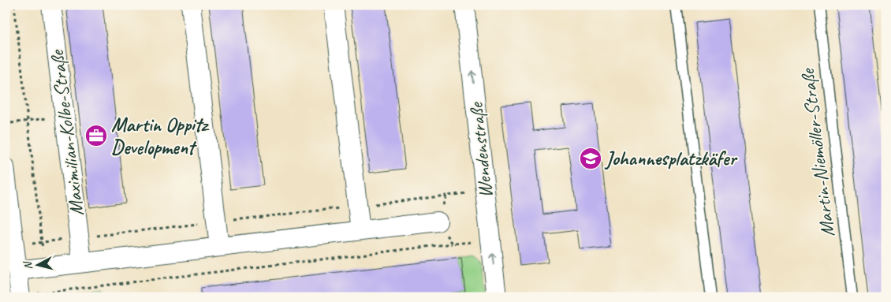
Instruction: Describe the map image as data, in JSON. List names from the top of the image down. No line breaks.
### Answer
{"streets":{"street":["Maximilian-Kolbe-Straße","Wendenstraße"],"lane":["Martin-Niemöller-Straße"]},"places":{"office":["Martin Oppitz Development"],"school or university":["Johannesplatzkäfer"]},"north":"left"}
